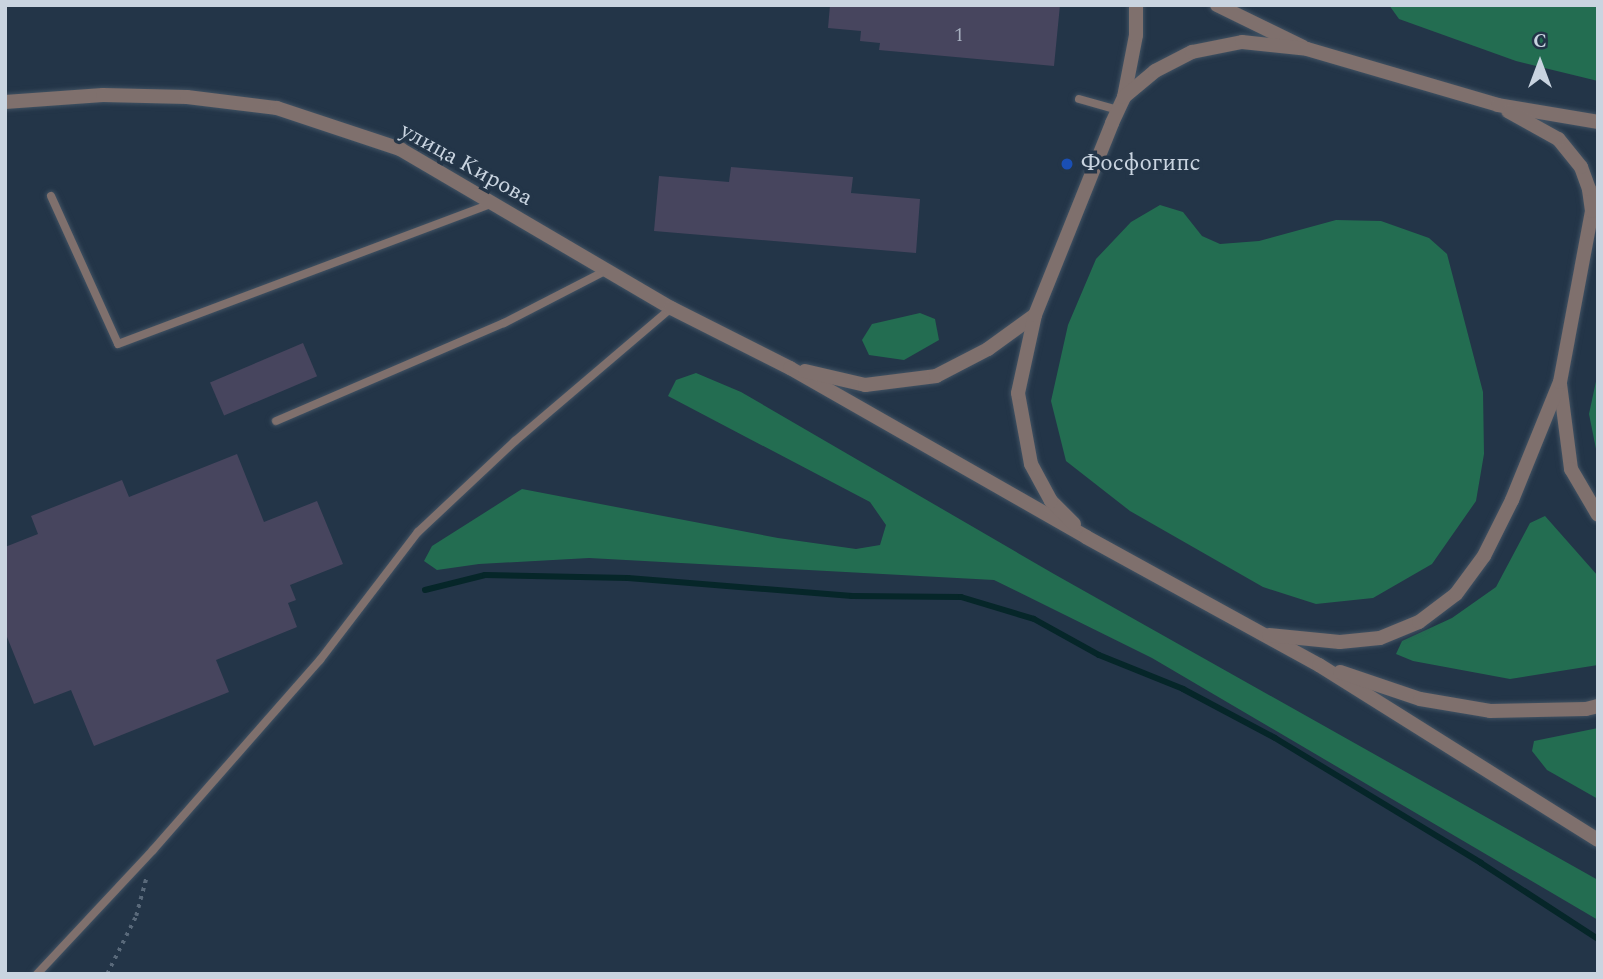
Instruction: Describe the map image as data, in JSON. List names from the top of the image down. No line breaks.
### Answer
{"streets":{"street":["улица Кирова"]},"places":["Фосфогипс"],"house_numbers":["1"],"north":"top"}
